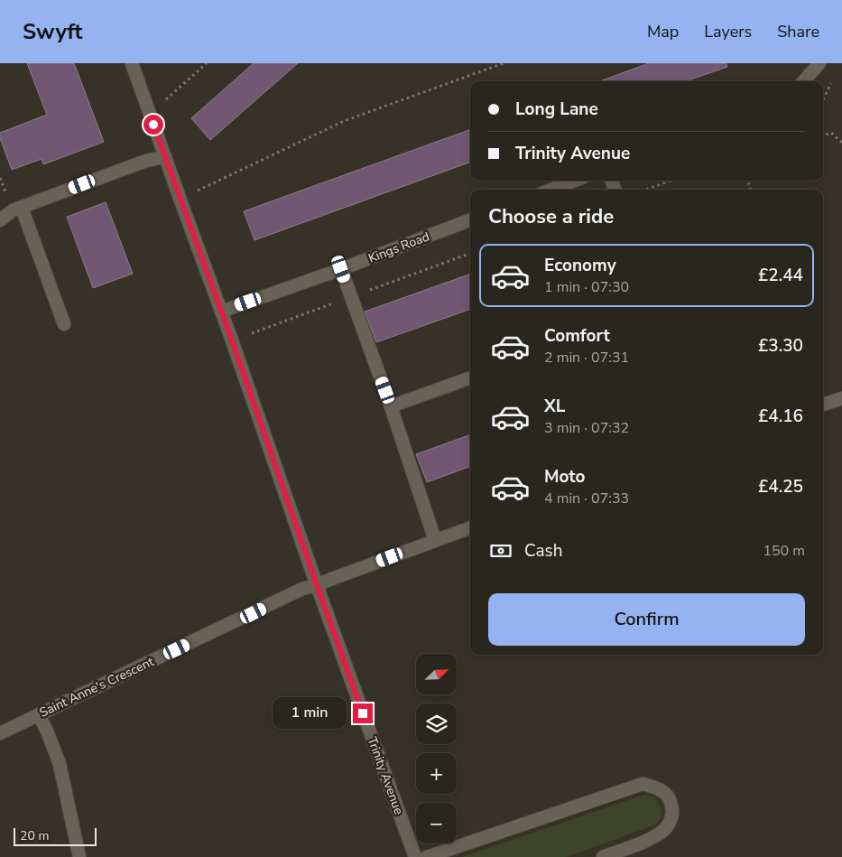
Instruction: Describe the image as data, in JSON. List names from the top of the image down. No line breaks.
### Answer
{"streets":{"street":["Kings Road","Saint Anne's Crescent","Trinity Avenue"]},"crossings":[["Kings Road","Trinity Avenue"],["Saint Anne's Crescent","Trinity Avenue"]],"scale_bar":"20 m","north":"top right","page":{"header":"Swyft","nav":["Map","Layers","Share"],"banner":["Long Lane","Trinity Avenue"],"heading":"Choose a ride","list":[{"name":"Economy","note":"1 min · 07:30","value":"£2.44"},{"name":"Comfort","note":"2 min · 07:31","value":"£3.30"},{"name":"XL","note":"3 min · 07:32","value":"£4.16"},{"name":"Moto","note":"4 min · 07:33","value":"£4.25"}],"pay":["Cash","150 m"],"buttons":"Confirm","map_buttons":["+","−"],"bubble":"1 min","scale":"20 m"}}
